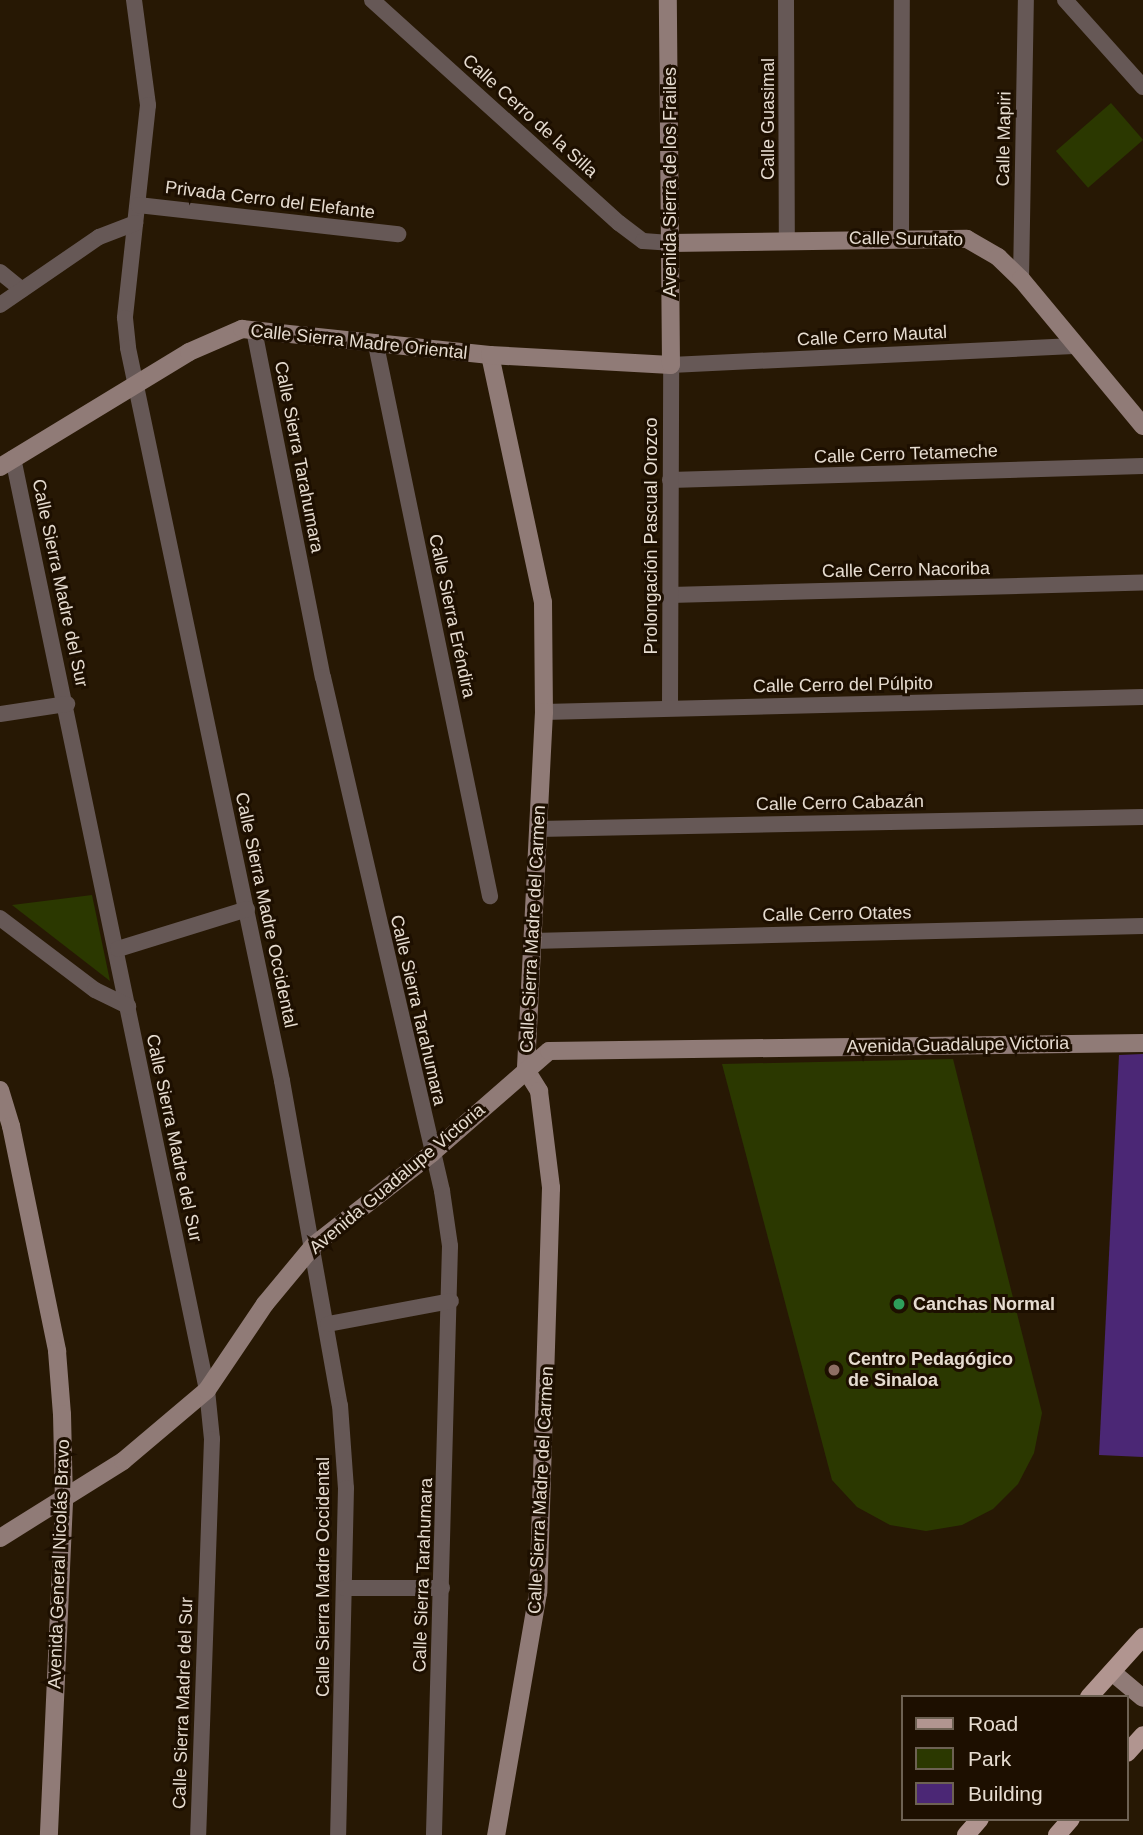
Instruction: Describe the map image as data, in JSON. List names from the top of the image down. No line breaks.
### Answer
{"streets":{"street":["Calle Cerro de la Silla","Calle Guasimal","Calle Mapiri","Avenida Sierra de los Frailes","Privada Cerro del Elefante","Calle Surutato","Calle Cerro Mautal","Calle Sierra Madre Oriental","Calle Cerro Tetameche","Calle Sierra Tarahumara","Prolongación Pascual Orozco","Calle Cerro Nacoriba","Calle Sierra Madre del Sur","Calle Sierra Eréndira","Calle Cerro del Púlpito","Calle Cerro Cabazán","Calle Sierra Madre Occidental","Calle Cerro Otates","Calle Sierra Madre del Carmen","Avenida Guadalupe Victoria","Avenida General Nicolás Bravo"]},"crossings":[["Calle Cerro de la Silla","Avenida Sierra de los Frailes"],["Calle Cerro de la Silla","Calle Surutato"],["Calle Guasimal","Calle Surutato"],["Calle Mapiri","Calle Surutato"],["Avenida Sierra de los Frailes","Calle Surutato"],["Avenida Sierra de los Frailes","Calle Cerro Mautal"],["Avenida Sierra de los Frailes","Calle Sierra Madre Oriental"],["Avenida Sierra de los Frailes","Prolongación Pascual Orozco"],["Privada Cerro del Elefante","Calle Sierra Madre Occidental"],["Calle Surutato","Calle Cerro Mautal"],["Calle Cerro Mautal","Calle Sierra Madre Oriental"],["Calle Cerro Mautal","Prolongación Pascual Orozco"],["Calle Sierra Madre Oriental","Calle Sierra Tarahumara"],["Calle Sierra Madre Oriental","Prolongación Pascual Orozco"],["Calle Sierra Madre Oriental","Calle Sierra Madre del Sur"],["Calle Sierra Madre Oriental","Calle Sierra Eréndira"],["Calle Sierra Madre Oriental","Calle Sierra Madre Occidental"],["Calle Sierra Madre Oriental","Calle Sierra Madre del Carmen"],["Calle Cerro Tetameche","Prolongación Pascual Orozco"],["Calle Sierra Tarahumara","Avenida Guadalupe Victoria"],["Prolongación Pascual Orozco","Calle Cerro Nacoriba"],["Prolongación Pascual Orozco","Calle Cerro del Púlpito"],["Calle Sierra Madre del Sur","Avenida Guadalupe Victoria"],["Calle Cerro del Púlpito","Calle Sierra Madre del Carmen"],["Calle Cerro Cabazán","Calle Sierra Madre del Carmen"],["Calle Sierra Madre Occidental","Avenida Guadalupe Victoria"],["Calle Cerro Otates","Calle Sierra Madre del Carmen"],["Calle Sierra Madre del Carmen","Avenida Guadalupe Victoria"],["Avenida Guadalupe Victoria","Avenida General Nicolás Bravo"]],"places":["Canchas Normal","Centro Pedagógico de Sinaloa"],"legend":["Road","Park","Building"]}
